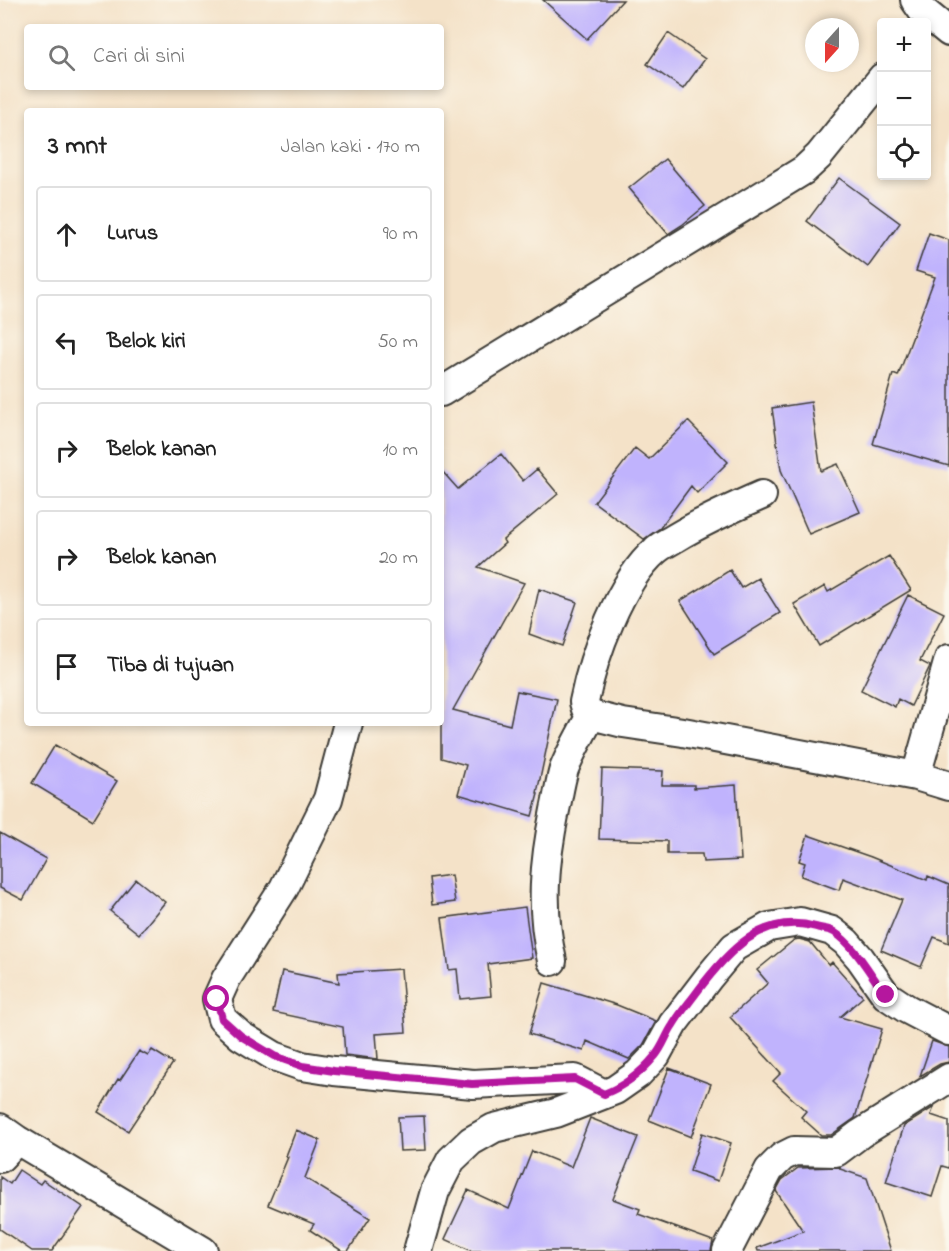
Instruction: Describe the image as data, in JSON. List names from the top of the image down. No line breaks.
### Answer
{"north":"bottom","page":{"map_buttons":["+","−"],"search":"Cari di sini","heading":["3 mnt","Jalan kaki · 170 m"],"list":[["Lurus","90 m"],["Belok kiri","50 m"],["Belok kanan","10 m"],["Belok kanan","20 m"],"Tiba di tujuan"]}}
